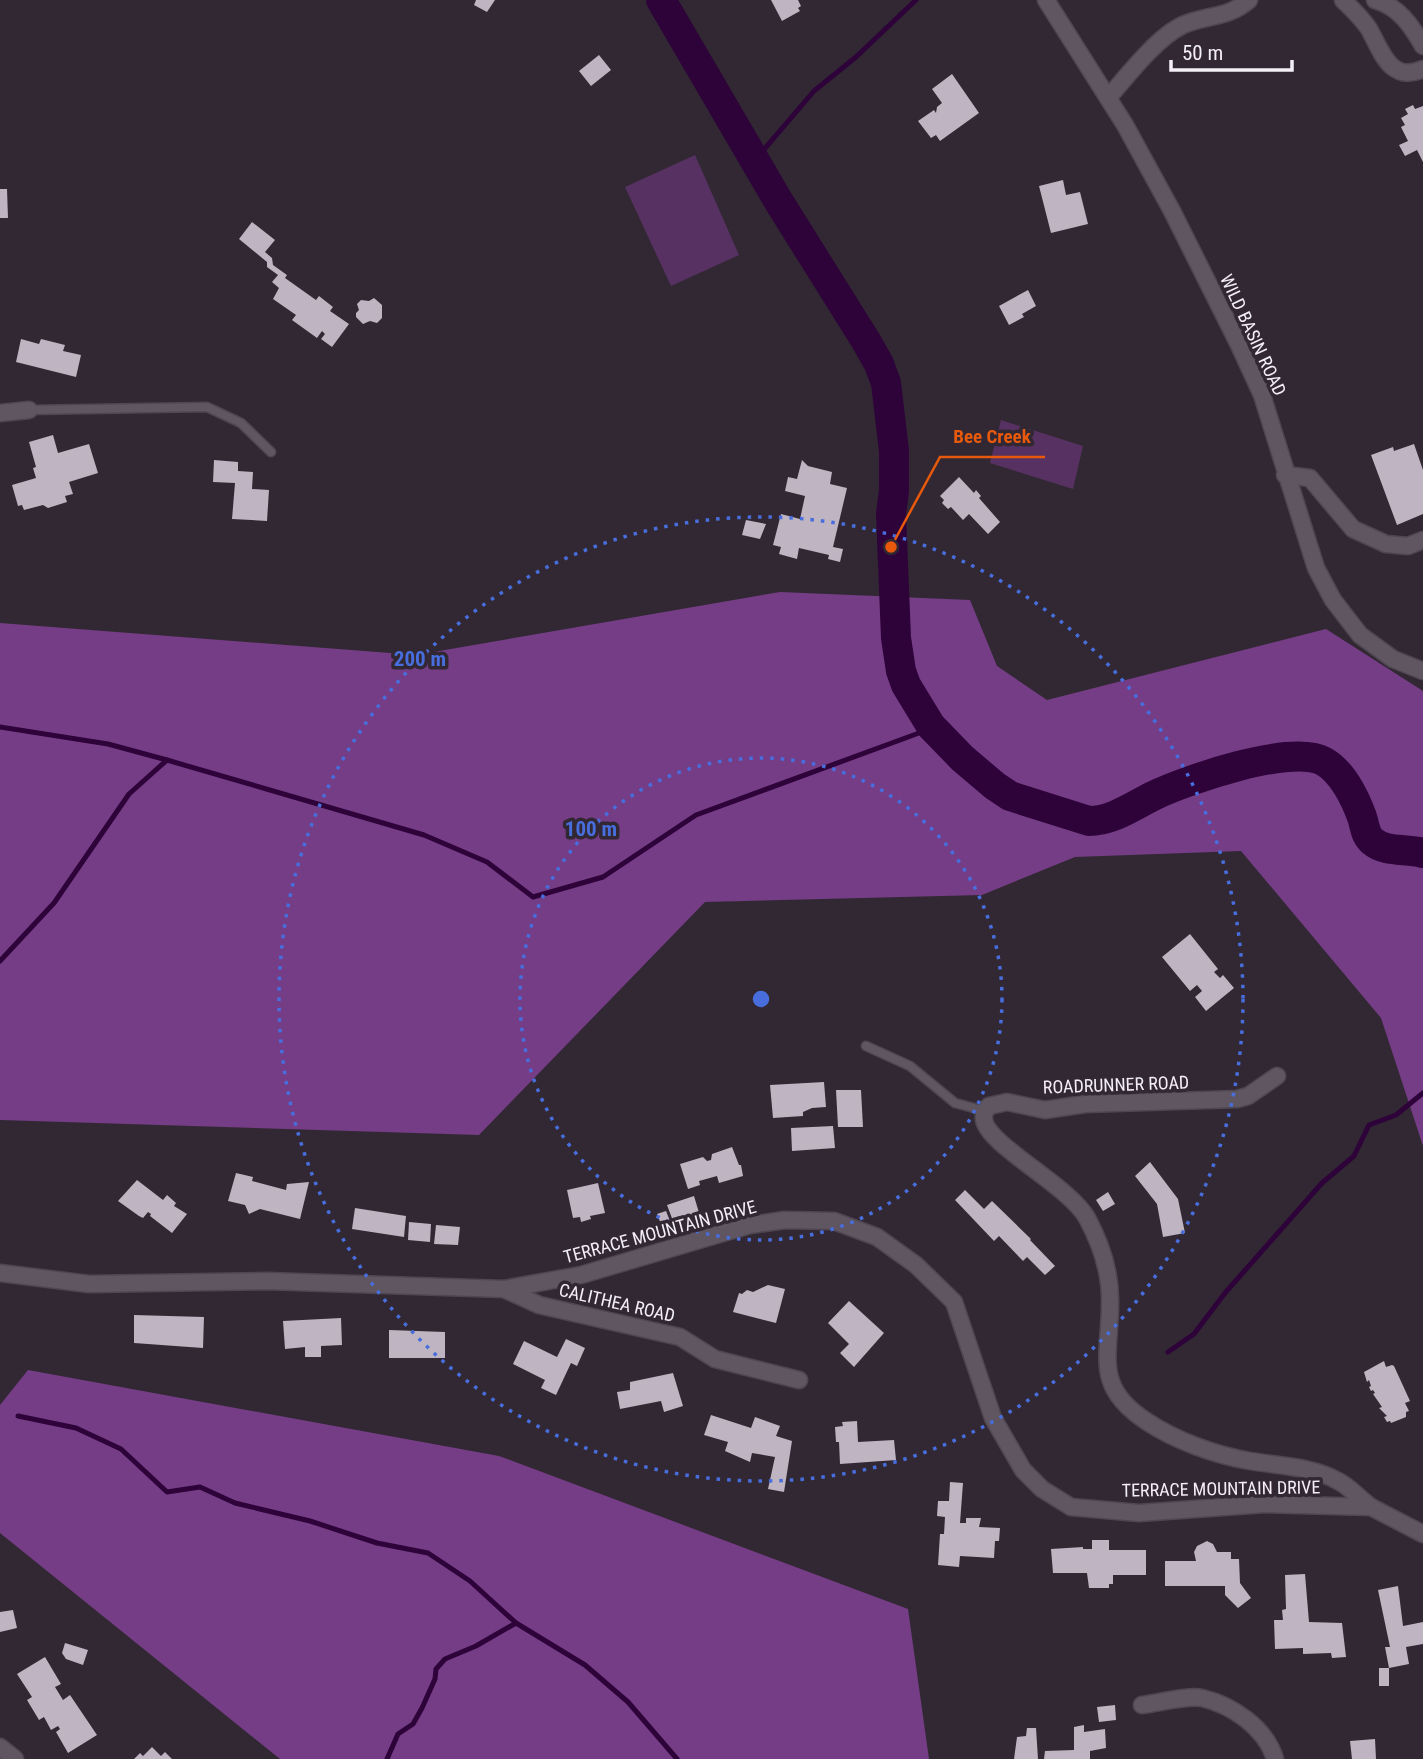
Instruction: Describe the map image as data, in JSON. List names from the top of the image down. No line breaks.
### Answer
{"streets":{"street":["WILD BASIN ROAD","ROADRUNNER ROAD","TERRACE MOUNTAIN DRIVE","CALITHEA ROAD"]},"crossings":[["TERRACE MOUNTAIN DRIVE","CALITHEA ROAD"]],"places":["Bee Creek"],"scale_bar":"50 m","rings":["200 m","100 m"]}
